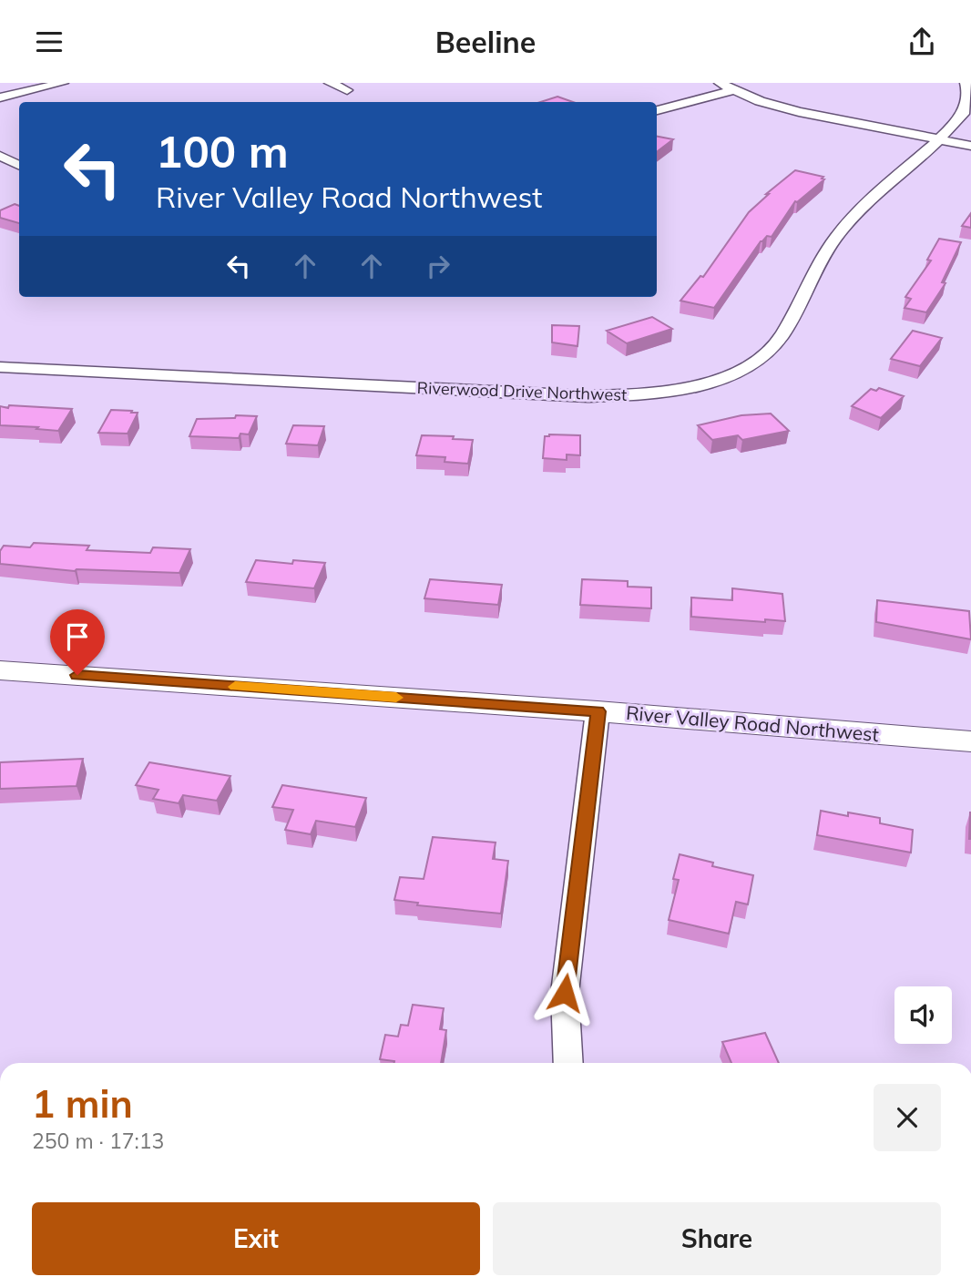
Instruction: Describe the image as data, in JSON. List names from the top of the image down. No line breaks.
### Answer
{"streets":{"street":["Riverwood Drive Northwest","River Valley Road Northwest"]},"page":{"header":"Beeline","turn":["100 m","River Valley Road Northwest"],"heading":["1 min","250 m · 17:13"],"buttons":["Exit","Share"]}}
